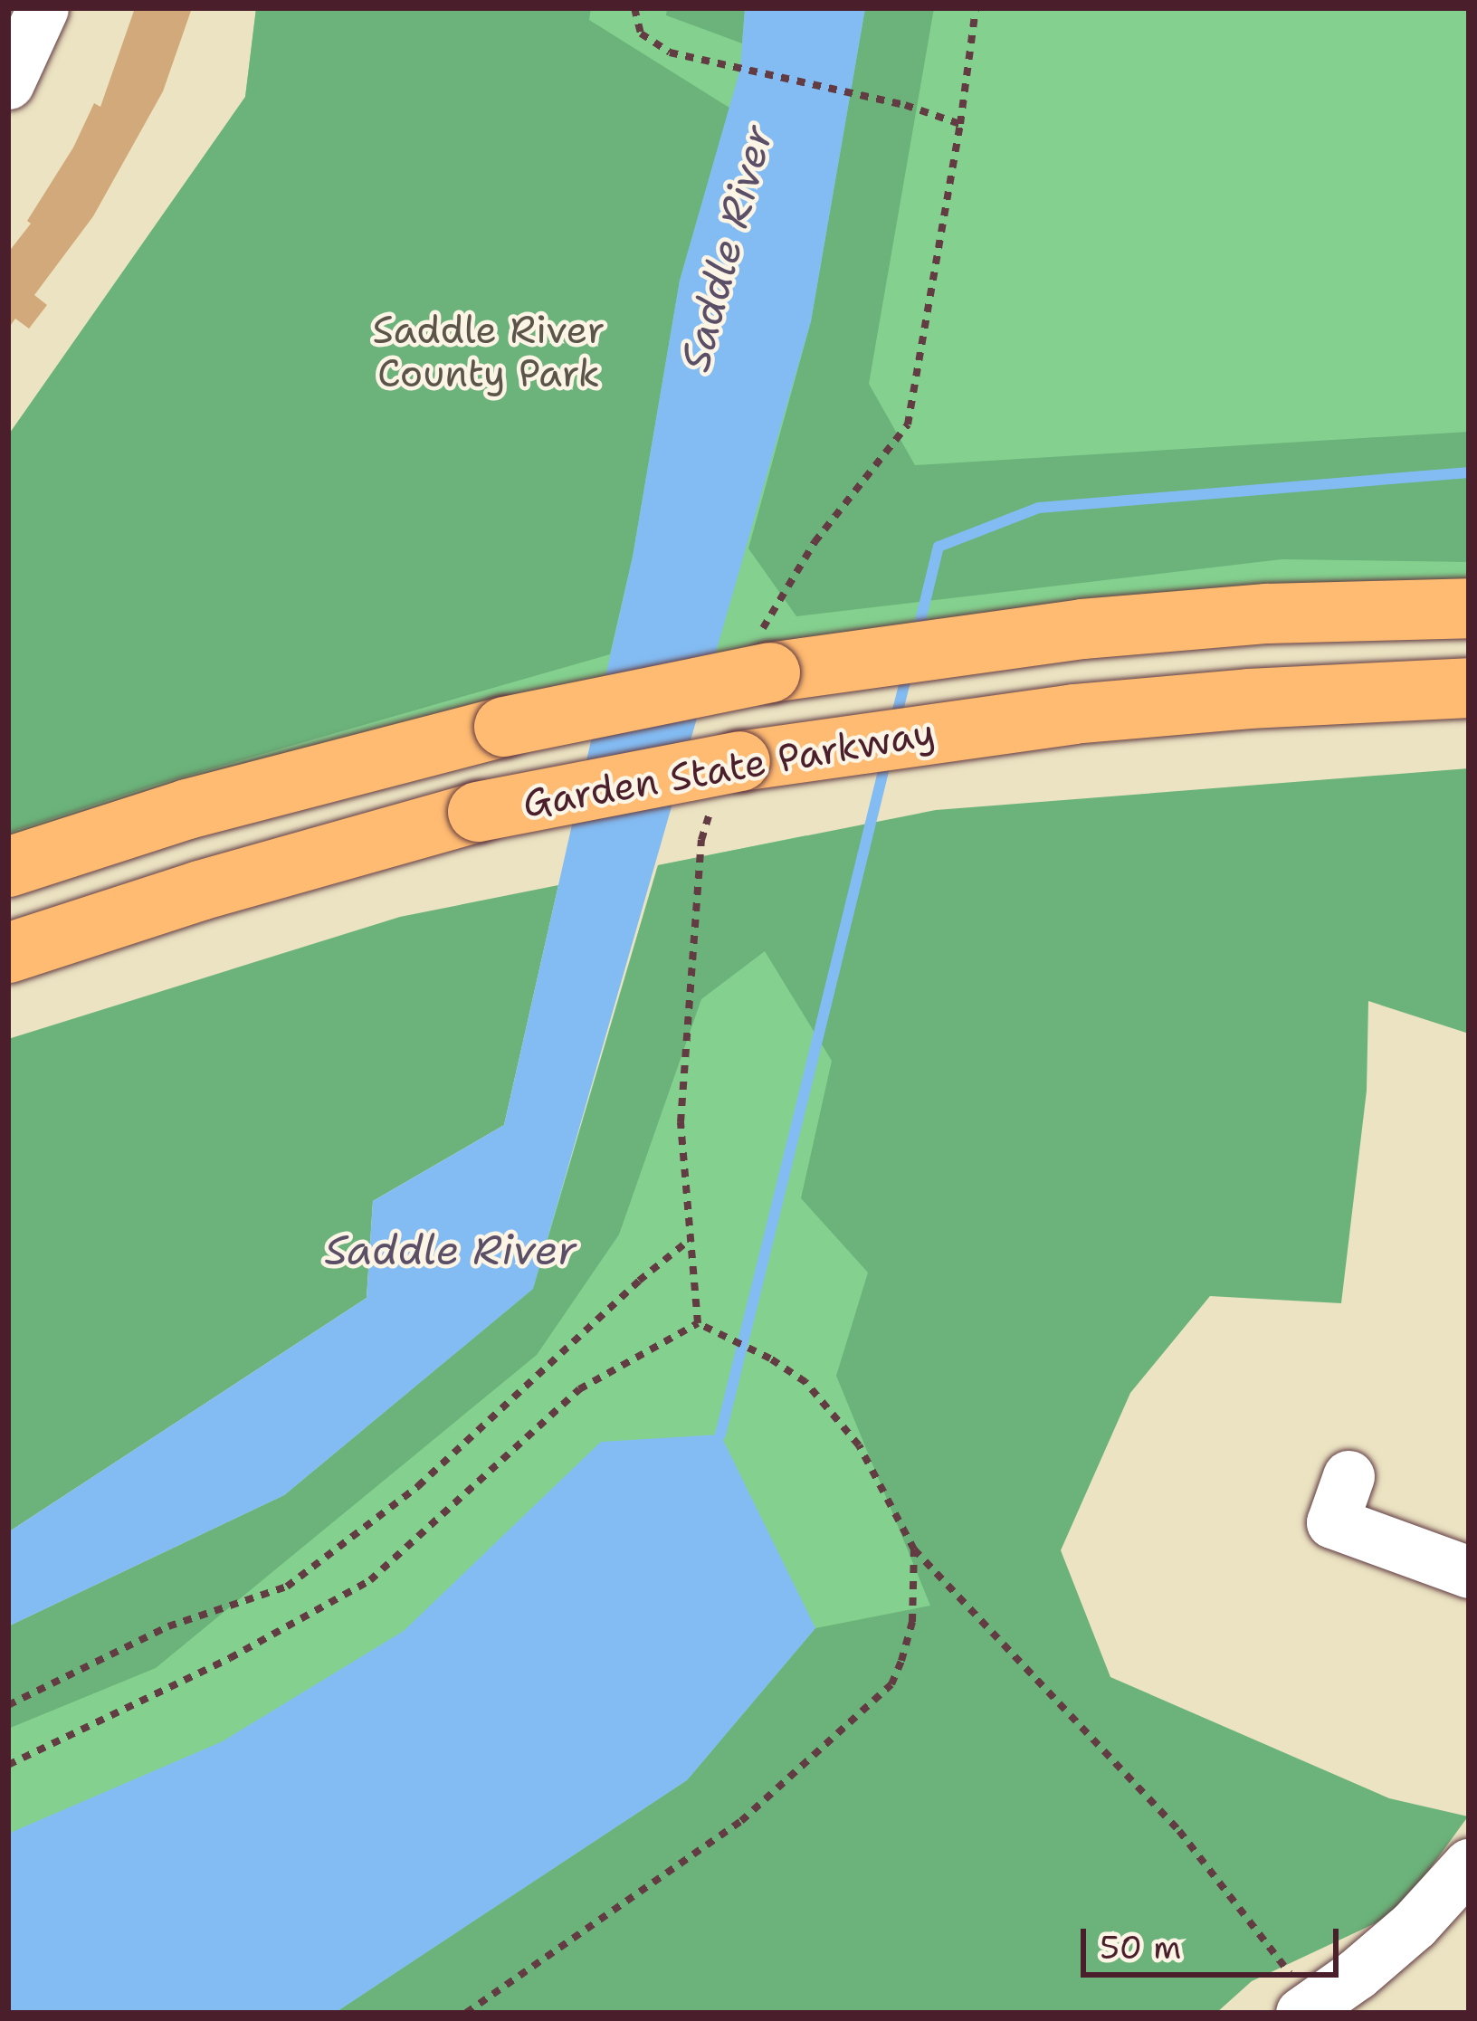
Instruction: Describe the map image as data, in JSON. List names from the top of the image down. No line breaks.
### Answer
{"streets":{"highway":["Garden State Parkway"]},"water":["Saddle River"],"parks":["Saddle River County Park"],"scale_bar":"50 m"}
